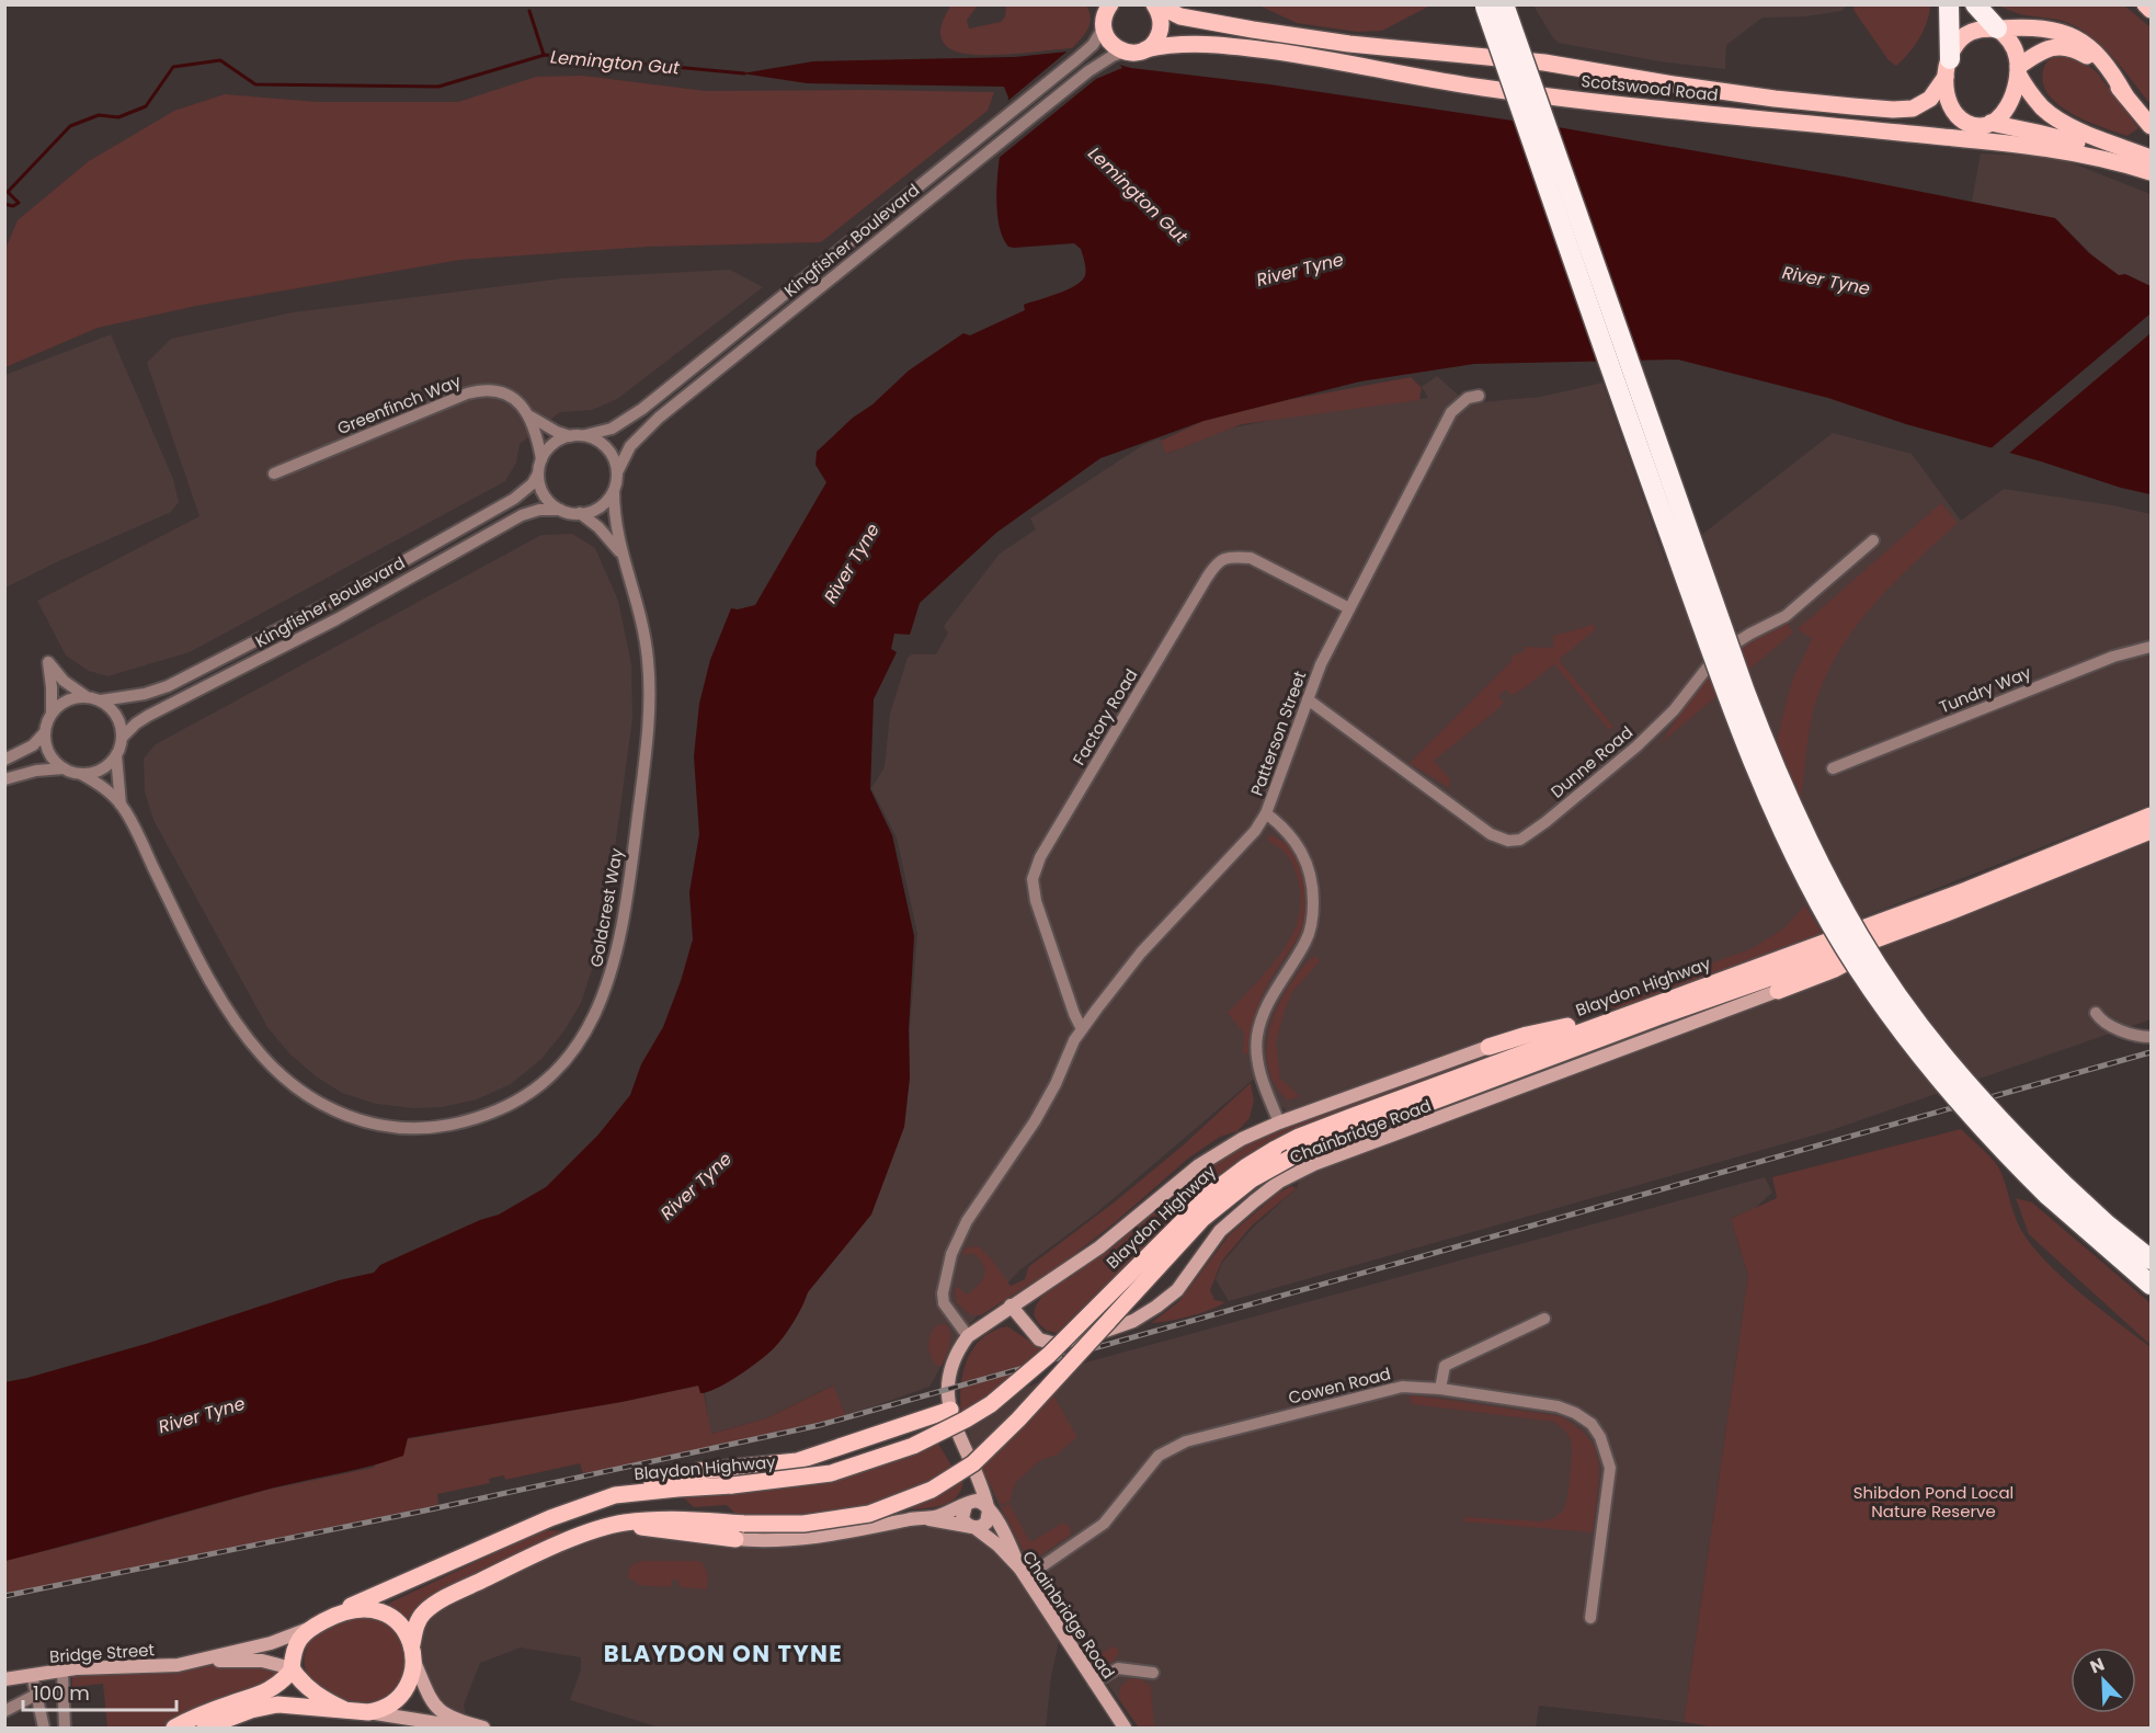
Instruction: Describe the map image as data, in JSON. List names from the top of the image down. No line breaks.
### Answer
{"streets":{"main road":["Scotswood Road","Blaydon Highway","Chainbridge Road","Bridge Street"],"street":["Kingfisher Boulevard","Greenfinch Way","Tundry Way","Factory Road","Patterson Street","Dunne Road","Goldcrest Way","Cowen Road"]},"crossings":[["Scotswood Road","Kingfisher Boulevard"],["Kingfisher Boulevard","Greenfinch Way"],["Factory Road","Patterson Street"],["Patterson Street","Dunne Road"],["Blaydon Highway","Bridge Street"],["Chainbridge Road","Cowen Road"]],"districts":["BLAYDON ON TYNE"],"water":["Lemington Gut","River Tyne"],"parks":["Shibdon Pond Local Nature Reserve"],"scale_bar":"100 m","north":"top left"}
